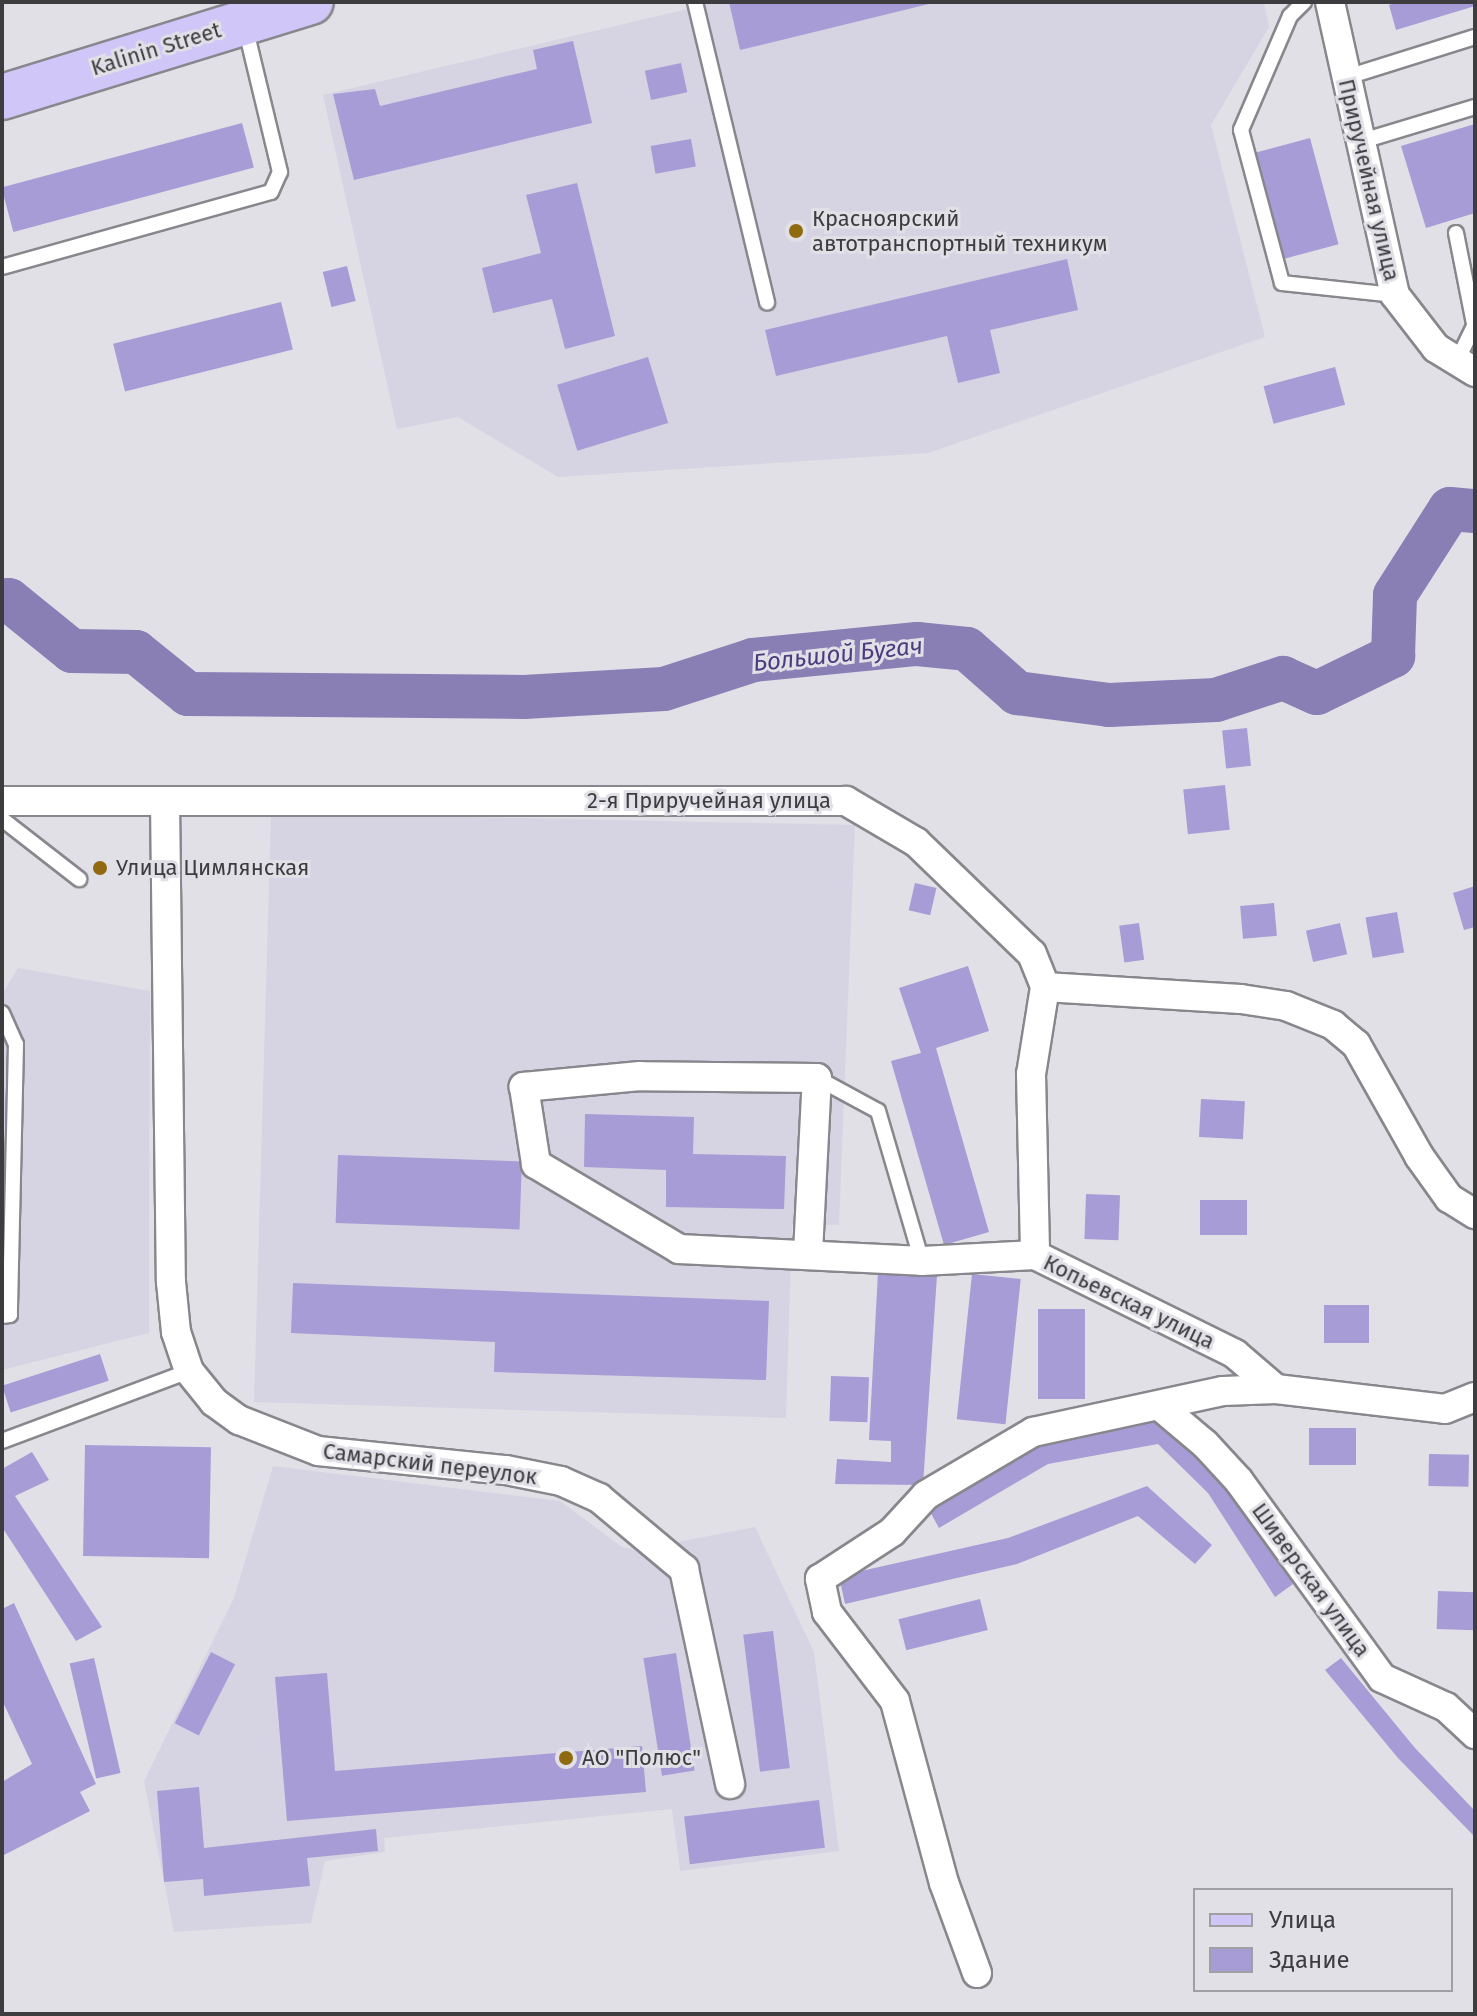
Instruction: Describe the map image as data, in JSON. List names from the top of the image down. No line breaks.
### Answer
{"streets":{"main road":["Kalinin Street"],"street":["Приручейная улица","2-я Приручейная улица","Копьевская улица","Самарский переулок","Шиверская улица"]},"crossings":[["2-я Приручейная улица","Копьевская улица"],["2-я Приручейная улица","Самарский переулок"]],"water":["Большой Бугач"],"places":["Красноярский автотранспортный техникум","Улица Цимлянская","АО \"Полюс\""],"legend":["Улица","Здание"]}
